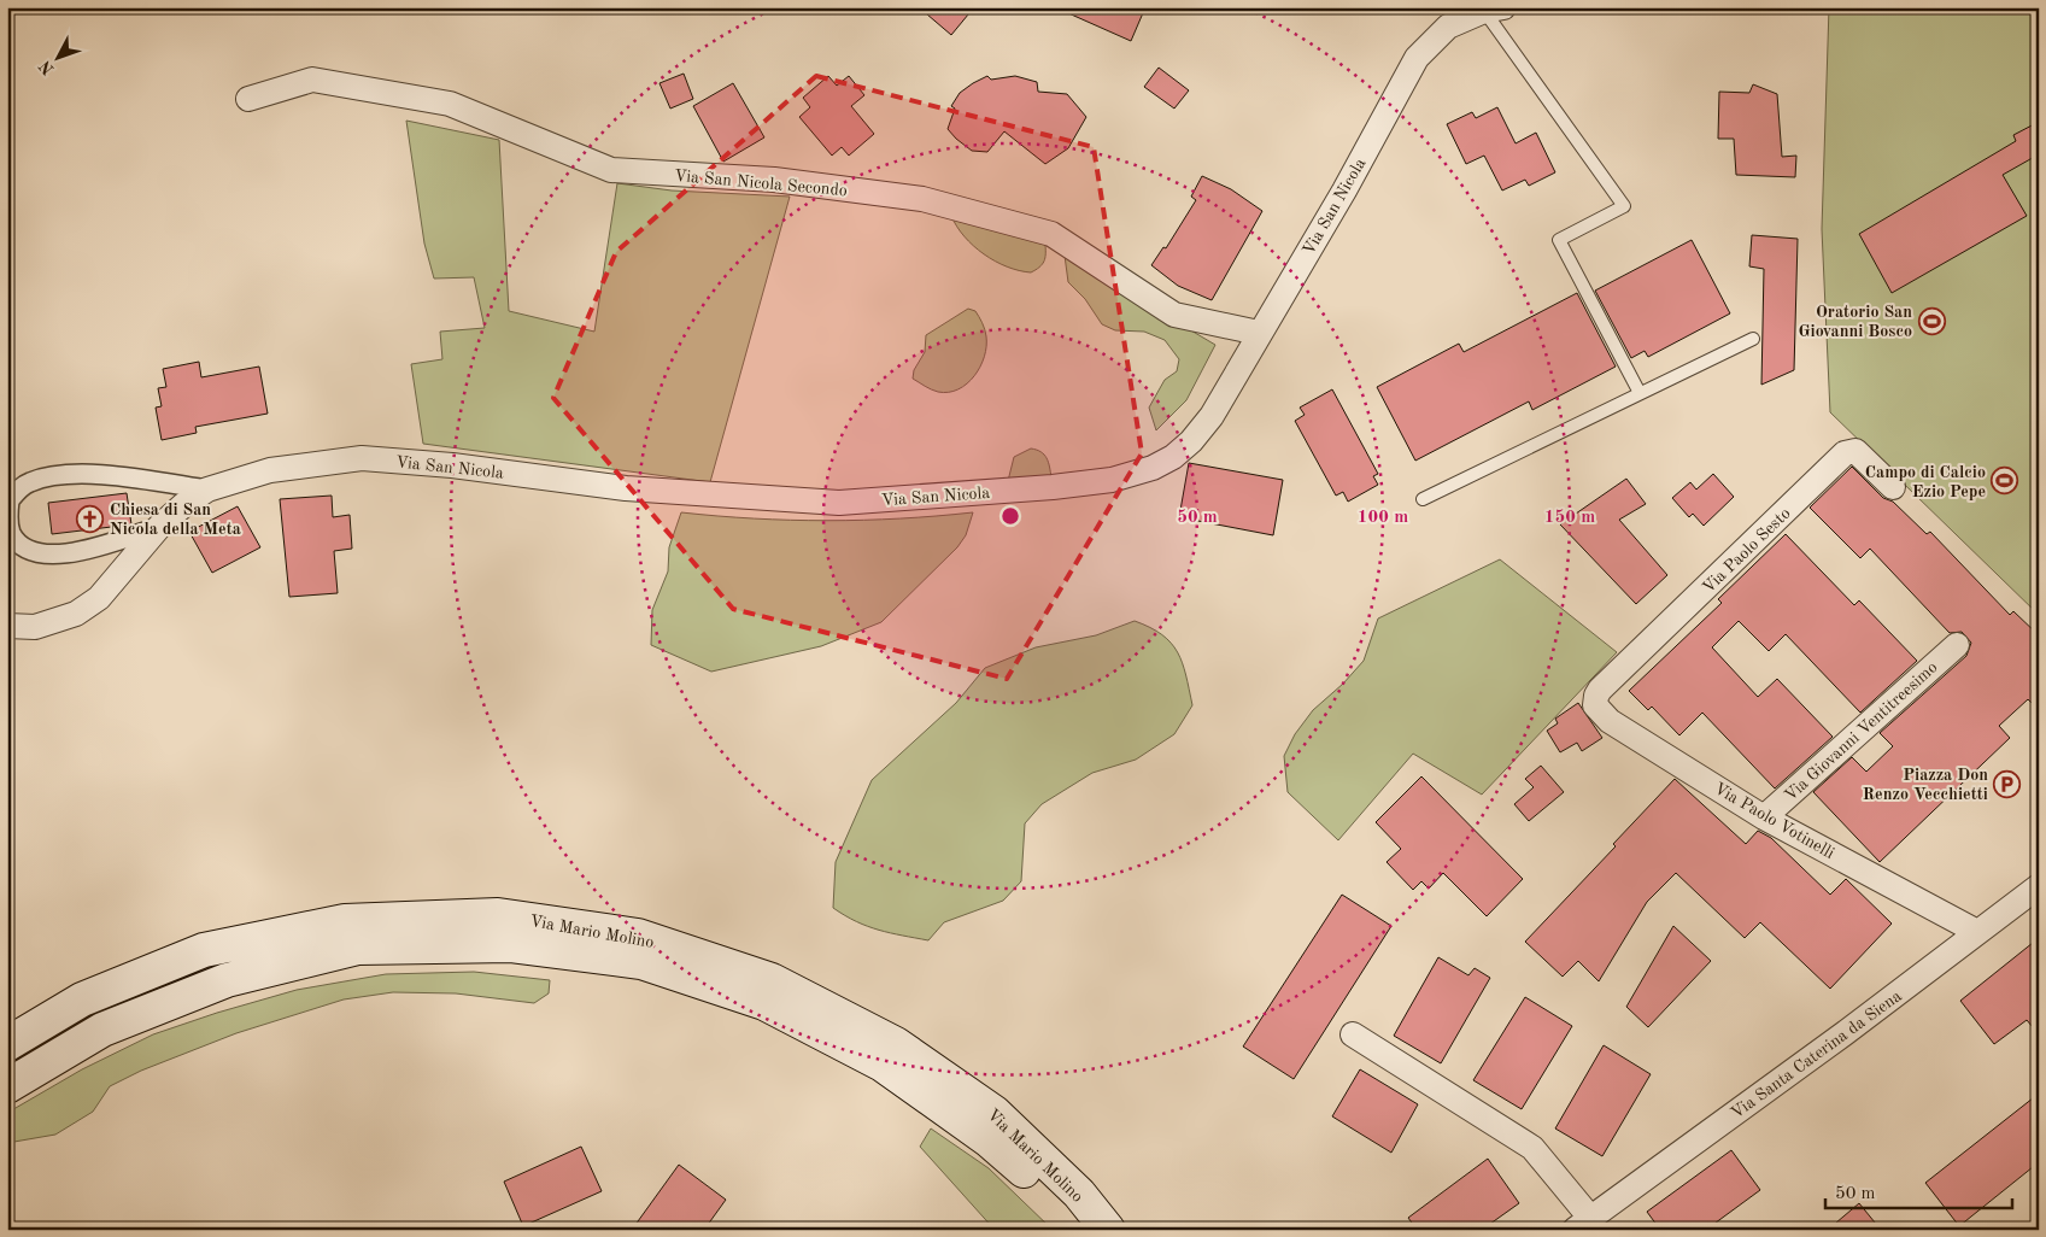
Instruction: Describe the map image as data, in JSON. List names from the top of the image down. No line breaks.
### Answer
{"streets":{"main road":["Via Mario Molino"],"street":["Via San Nicola Secondo","Via San Nicola","Via Paolo Sesto","Via Giovanni Ventitreesimo","Via Paolo Votinelli","Via Santa Caterina da Siena"]},"crossings":[["Via San Nicola Secondo","Via San Nicola"],["Via Paolo Sesto","Via Paolo Votinelli"],["Via Giovanni Ventitreesimo","Via Paolo Votinelli"],["Via Paolo Votinelli","Via Santa Caterina da Siena"]],"places":{"sports":["Oratorio San Giovanni Bosco","Campo di Calcio Ezio Pepe"],"church":["Chiesa di San Nicola della Meta"],"parking":["Piazza Don Renzo Vecchietti"]},"scale_bar":"50 m","north":"bottom left","rings":["50 m","100 m","150 m"]}
